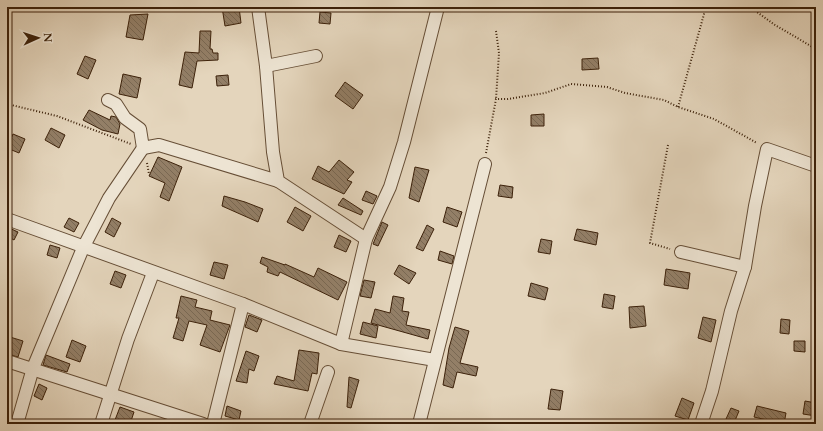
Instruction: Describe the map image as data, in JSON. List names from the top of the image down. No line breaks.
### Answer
{"north":"right"}
